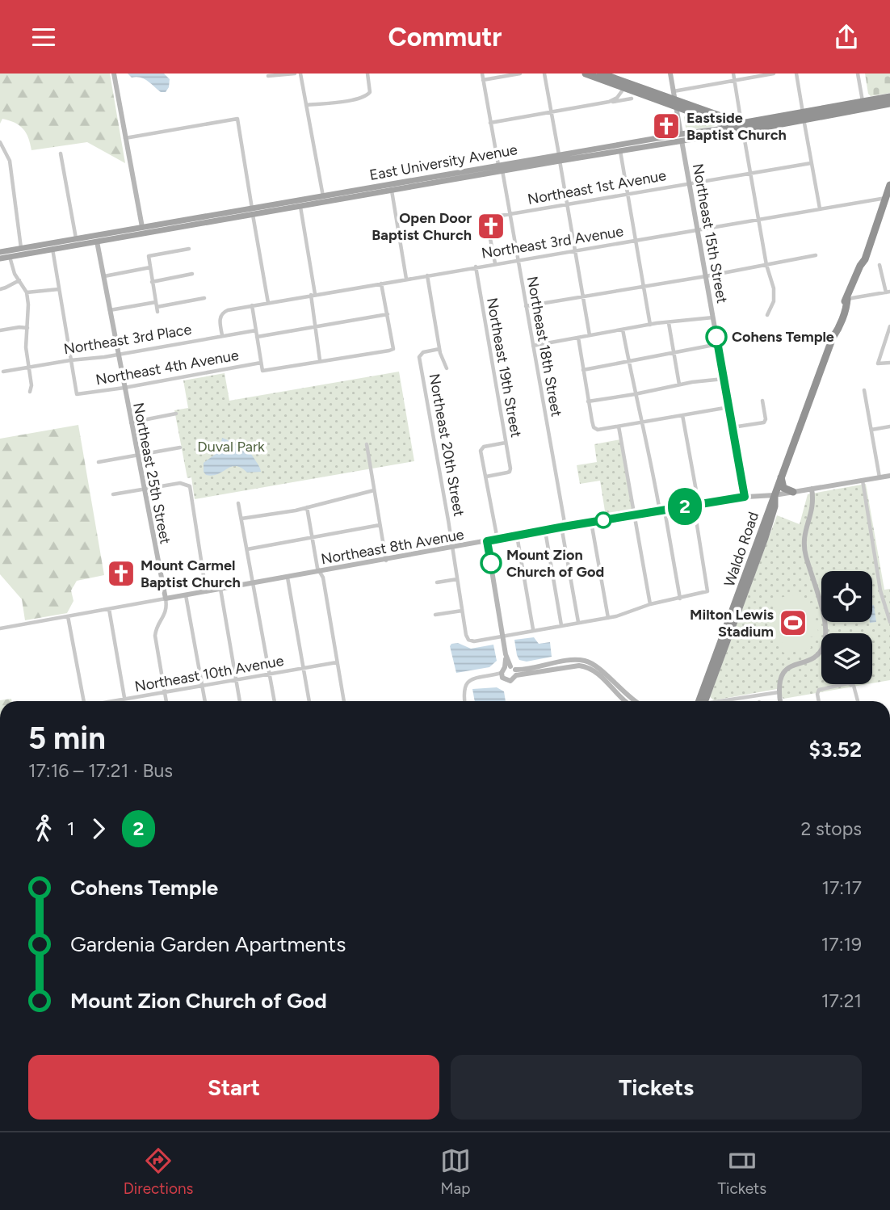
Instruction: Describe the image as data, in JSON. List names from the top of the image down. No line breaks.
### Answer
{"streets":{"highway":["East University Avenue","Waldo Road"],"street":["Northeast 1st Avenue","Northeast 15th Street","Northeast 3rd Avenue","Northeast 3rd Place","Northeast 18th Street","Northeast 4th Avenue","Northeast 19th Street","Northeast 20th Street","Northeast 25th Street","Northeast 8th Avenue","Northeast 10th Avenue"]},"crossings":[["East University Avenue","Northeast 15th Street"],["East University Avenue","Northeast 18th Street"],["East University Avenue","Northeast 25th Street"],["Northeast 1st Avenue","Northeast 15th Street"],["Northeast 1st Avenue","Northeast 3rd Avenue"],["Northeast 1st Avenue","Northeast 18th Street"],["Northeast 15th Street","Northeast 3rd Avenue"],["Northeast 15th Street","Northeast 8th Avenue"],["Northeast 3rd Avenue","Northeast 3rd Place"],["Northeast 3rd Avenue","Northeast 18th Street"],["Northeast 3rd Avenue","Northeast 19th Street"],["Northeast 3rd Avenue","Waldo Road"],["Northeast 3rd Place","Northeast 4th Avenue"],["Northeast 3rd Place","Northeast 25th Street"],["Northeast 18th Street","Northeast 8th Avenue"],["Northeast 4th Avenue","Northeast 25th Street"],["Northeast 20th Street","Northeast 8th Avenue"],["Northeast 25th Street","Northeast 8th Avenue"],["Northeast 25th Street","Northeast 10th Avenue"],["Northeast 8th Avenue","Waldo Road"]],"parks":["Duval Park"],"places":{"church":["Eastside Baptist Church","Open Door Baptist Church","Mount Carmel Baptist Church"],"other":["Cohens Temple","Mount Zion Church of God"],"sports":["Milton Lewis Stadium"]},"lines":["bus line 2"],"page":{"header":"Commutr","on_map":"2","heading":["5 min","17:16 – 17:21 · Bus","$3.52"],"legs":["1","2","2 stops"],"list":[{"name":"Cohens Temple","value":"17:17"},{"name":"Gardenia Garden Apartments","value":"17:19"},{"name":"Mount Zion Church of God","value":"17:21"}],"buttons":["Start","Tickets"],"tabs":["Directions","Map","Tickets"]}}
